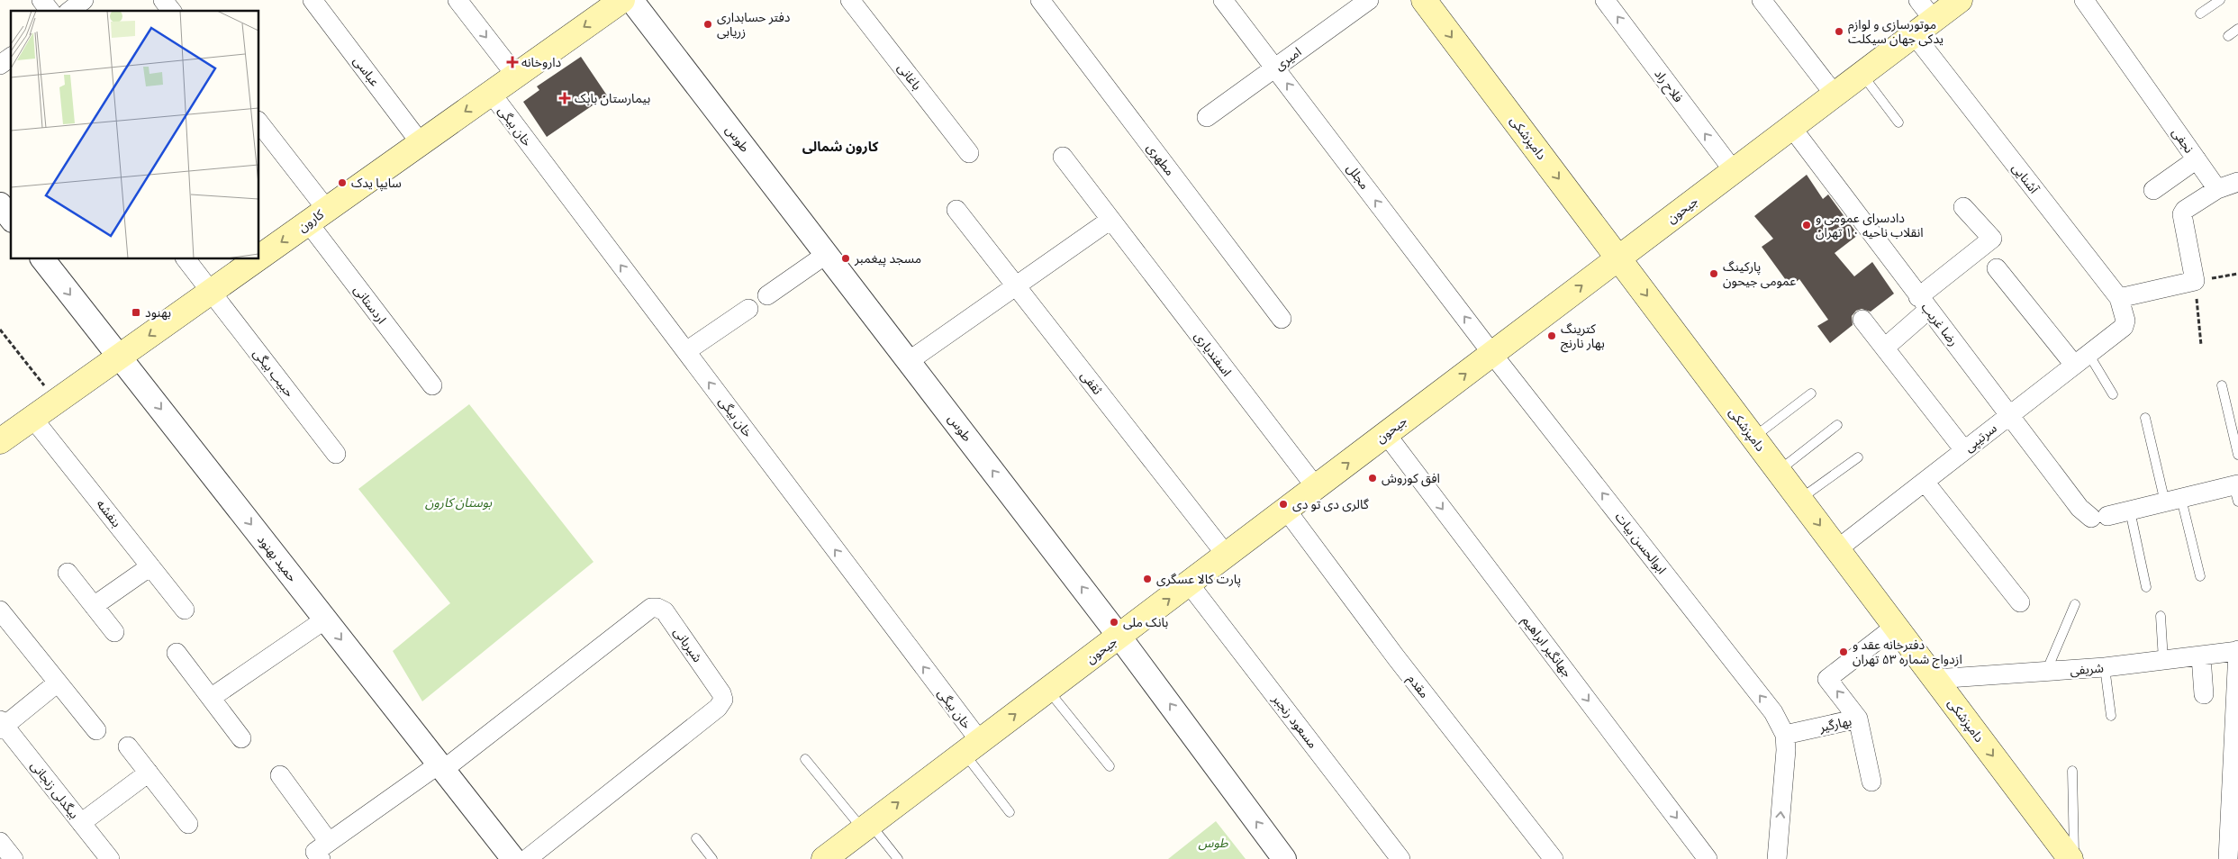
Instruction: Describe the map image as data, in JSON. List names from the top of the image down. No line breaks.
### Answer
{"streets":{"main road":["دامپزشکی","جیحون","کارون"],"street":["امیری","عباسی","باغانی","فلاح راد","خان بیگی","طوس","نجفی","مطهری","مجلل","آشنایی","اردستانی","رضا غریب","اسفندیاری","حبیب بیگی","ثقفی","سرتیپی","بنفشه","ابوالحسن بیات","حمید بهنود","شیربانی","جهانگیر ابراهیم","شریفی","مقدم","مسعود رنجبر","بهارگیر","بیگدلی زنجانی"]},"crossings":[["امیری","مجلل"],["عباسی","کارون"],["فلاح راد","جیحون"],["خان بیگی","جیحون"],["خان بیگی","کارون"],["دامپزشکی","جیحون"],["دامپزشکی","سرتیپی"],["دامپزشکی","شریفی"],["دامپزشکی","بهارگیر"],["طوس","جیحون"],["مجلل","جیحون"],["مجلل","ابوالحسن بیات"],["آشنایی","جیحون"],["آشنایی","سرتیپی"],["جیحون","رضا غریب"],["جیحون","اسفندیاری"],["جیحون","ثقفی"],["جیحون","ابوالحسن بیات"],["جیحون","جهانگیر ابراهیم"],["جیحون","مقدم"],["جیحون","مسعود رنجبر"],["کارون","اردستانی"],["کارون","حبیب بیگی"],["کارون","بنفشه"],["کارون","حمید بهنود"],["رضا غریب","سرتیپی"],["ابوالحسن بیات","بهارگیر"],["حمید بهنود","شیربانی"]],"one_way":["خان بیگی","دامپزشکی","طوس","مجلل","جیحون","کارون","ابوالحسن بیات","جهانگیر ابراهیم"],"districts":["کارون شمالی"],"parks":["بوستان کارون","طوس"],"places":{"other":["دفتر حسابداری زریابی","موتورسازی و لوازم یدکی جهان سیکلت","سایپا یدک","دادسرای عمومی و انقلاب ناحیه ۱۰ تهران","مسجد پیغمبر","پارکینگ عمومی جیحون","کترینگ بهار نارنج","افق کوروش","گالری دی تو دی","پارت کالا عسگری","بانک ملی","دفترخانه عقد و ازدواج شماره ۵۳ تهران"],"health":["داروخانه","بیمارستان بابک"],"transit":["بهنود"]}}
